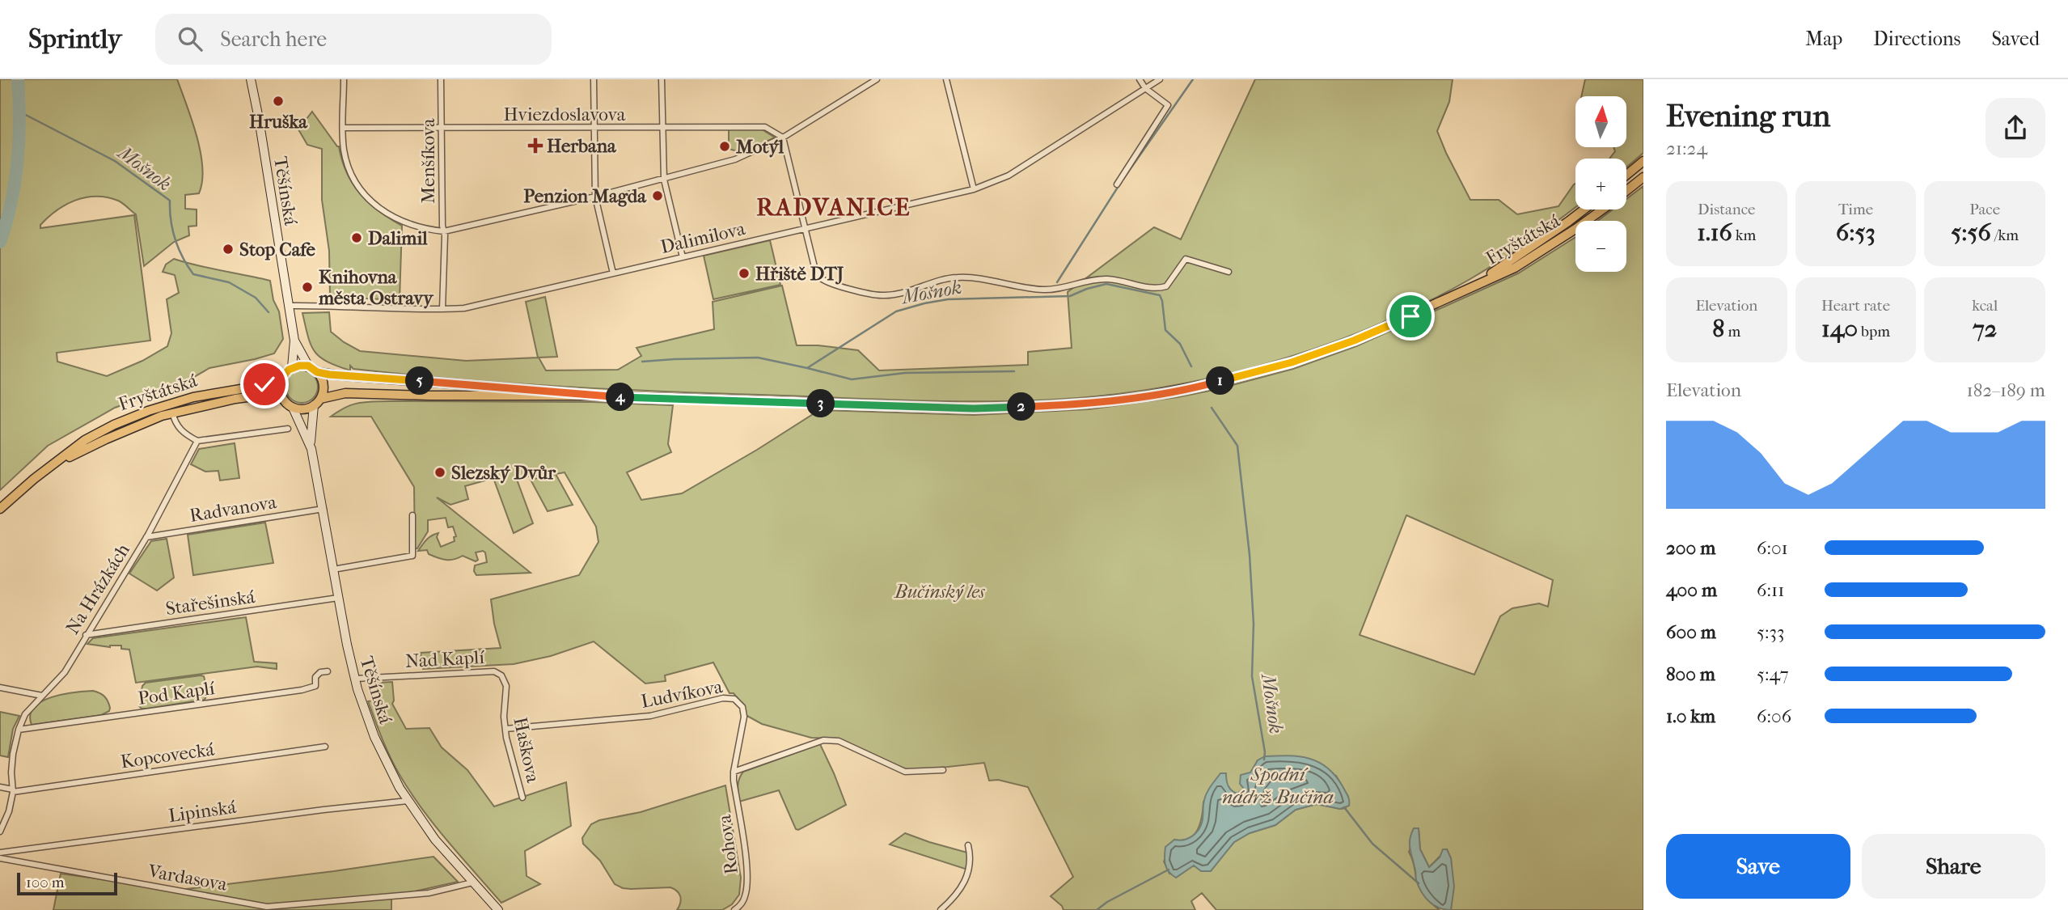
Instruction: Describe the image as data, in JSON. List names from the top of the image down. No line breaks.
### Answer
{"streets":{"main road":["Těšínská","Fryštátská"],"street":["Hviezdoslavova","Menšíkova","Dalimilova","Radvanova","Na Hrázkách","Stařešinská","Nad Kaplí","Pod Kaplí","Ludvíkova","Haškova","Kopcovecká","Lipinská","Rohova","Vardasova"]},"crossings":[["Hviezdoslavova","Menšíkova"],["Menšíkova","Dalimilova"],["Těšínská","Dalimilova"],["Těšínská","Fryštátská"],["Těšínská","Radvanova"],["Těšínská","Stařešinská"],["Těšínská","Nad Kaplí"],["Těšínská","Lipinská"],["Těšínská","Vardasova"],["Radvanova","Na Hrázkách"],["Na Hrázkách","Stařešinská"],["Na Hrázkách","Pod Kaplí"],["Na Hrázkách","Kopcovecká"],["Nad Kaplí","Haškova"],["Ludvíkova","Haškova"],["Ludvíkova","Rohova"]],"districts":["RADVANICE"],"water":["Mošnok","Spodní nádrž Bučina"],"parks":["Bučinský les"],"places":{"other":["Hruška","Motýl","Penzion Magda","Dalimil","Stop Cafe","Hřiště DTJ","Knihovna města Ostravy","Slezský Dvůr"],"health":["Herbana"]},"scale_bar":"100 m","north":"top","page":{"header":"Sprintly","search":"Search here","nav":["Map","Directions","Saved"],"heading":["Evening run","21:24"],"map_buttons":["+","−"],"stats":[["Distance","1.16 km"],["Time","6:53"],["Pace","5:56 /km"],["Elevation","8 m"],["Heart rate","140 bpm"],["kcal","72"]],"pins":["1","5","4","3","2"],"chart":["Elevation","182–189 m"],"list":[{"name":"200 m","note":"6:01"},{"name":"400 m","note":"6:11"},{"name":"600 m","note":"5:33"},{"name":"800 m","note":"5:47"},{"name":"1.0 km","note":"6:06"}],"buttons":["Save","Share"],"scale":"100 m"}}
